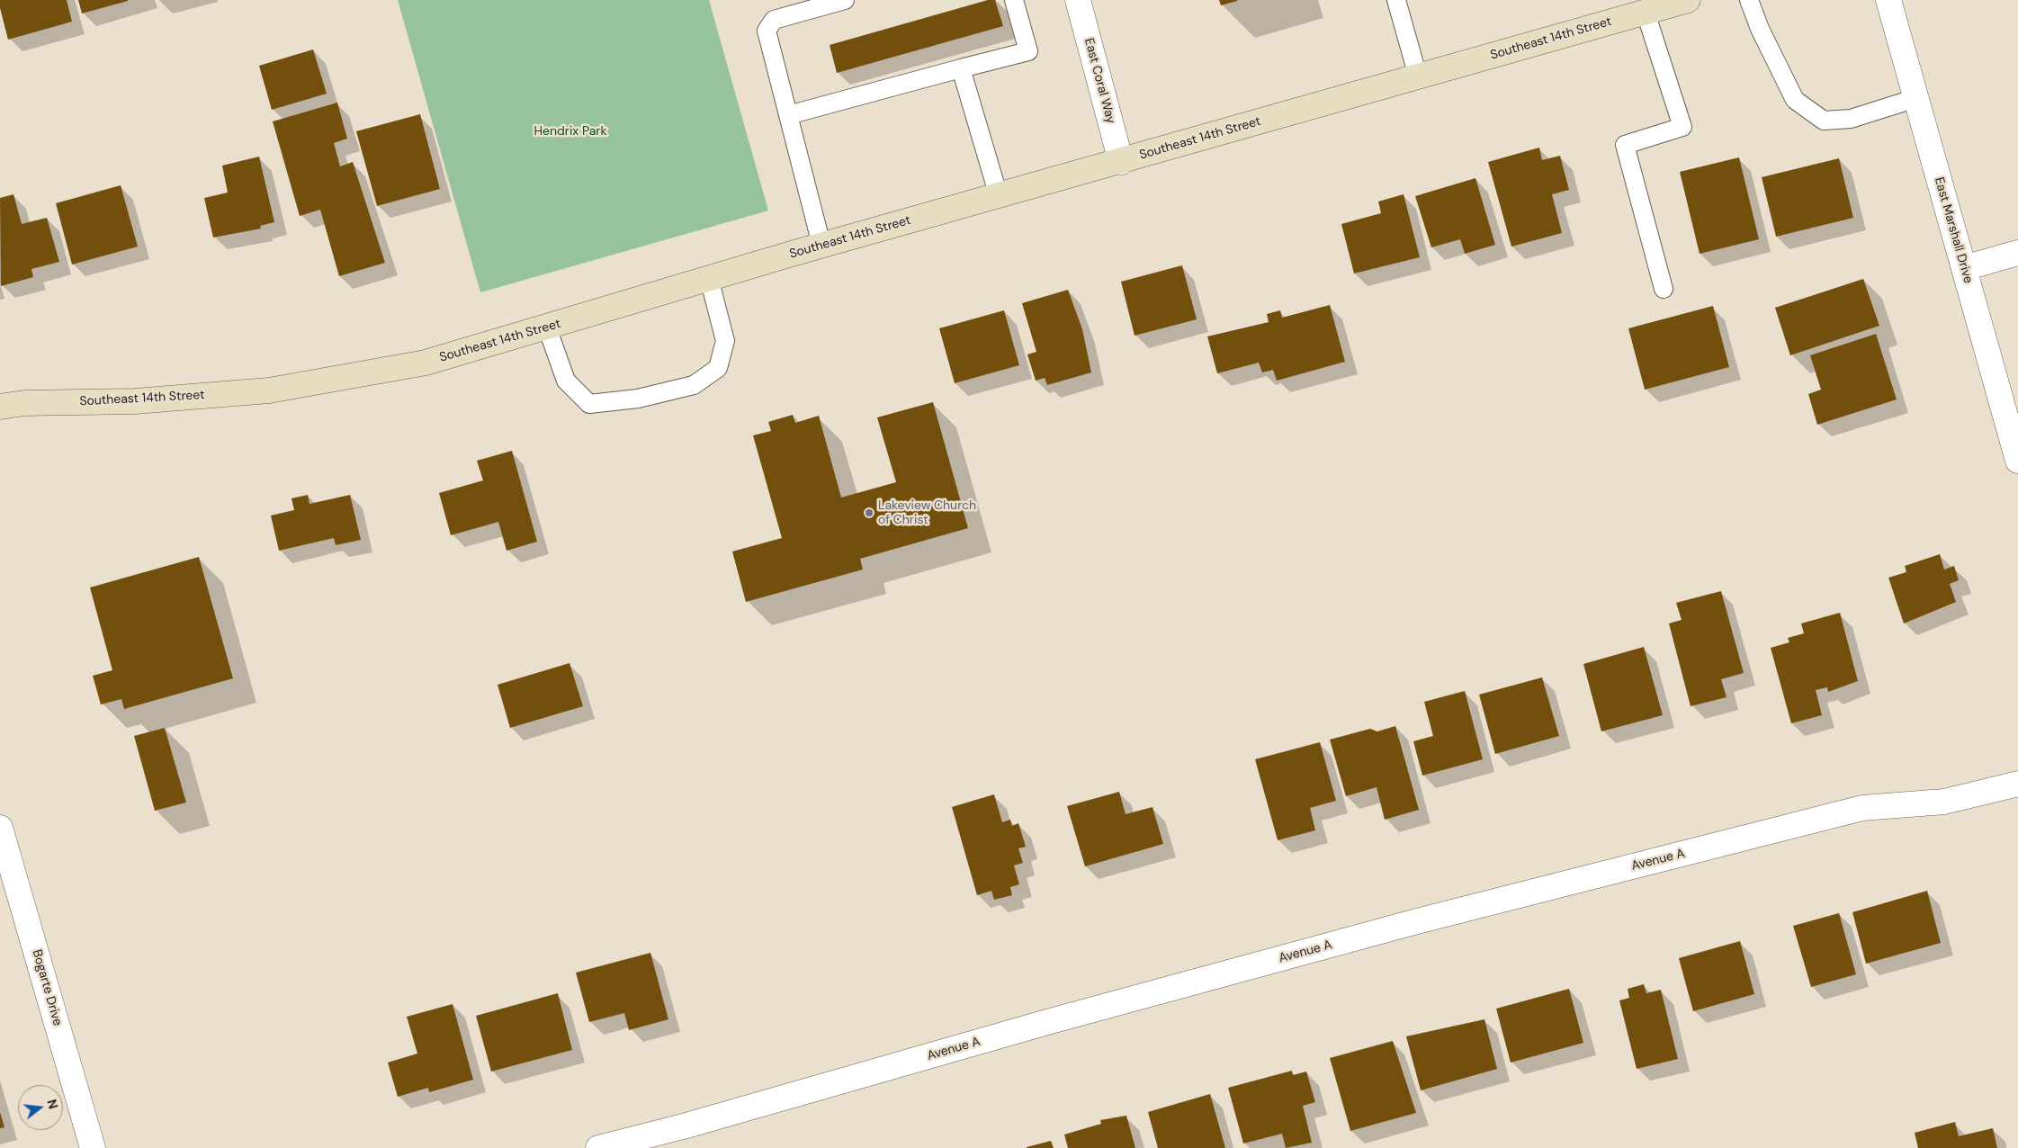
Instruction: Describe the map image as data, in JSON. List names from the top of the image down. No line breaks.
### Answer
{"streets":{"street":["Southeast 14th Street","East Coral Way","East Marshall Drive","Avenue A","Bogarte Drive"]},"crossings":[["Southeast 14th Street","East Coral Way"]],"parks":["Hendrix Park"],"places":["Lakeview Church of Christ"],"north":"right"}
